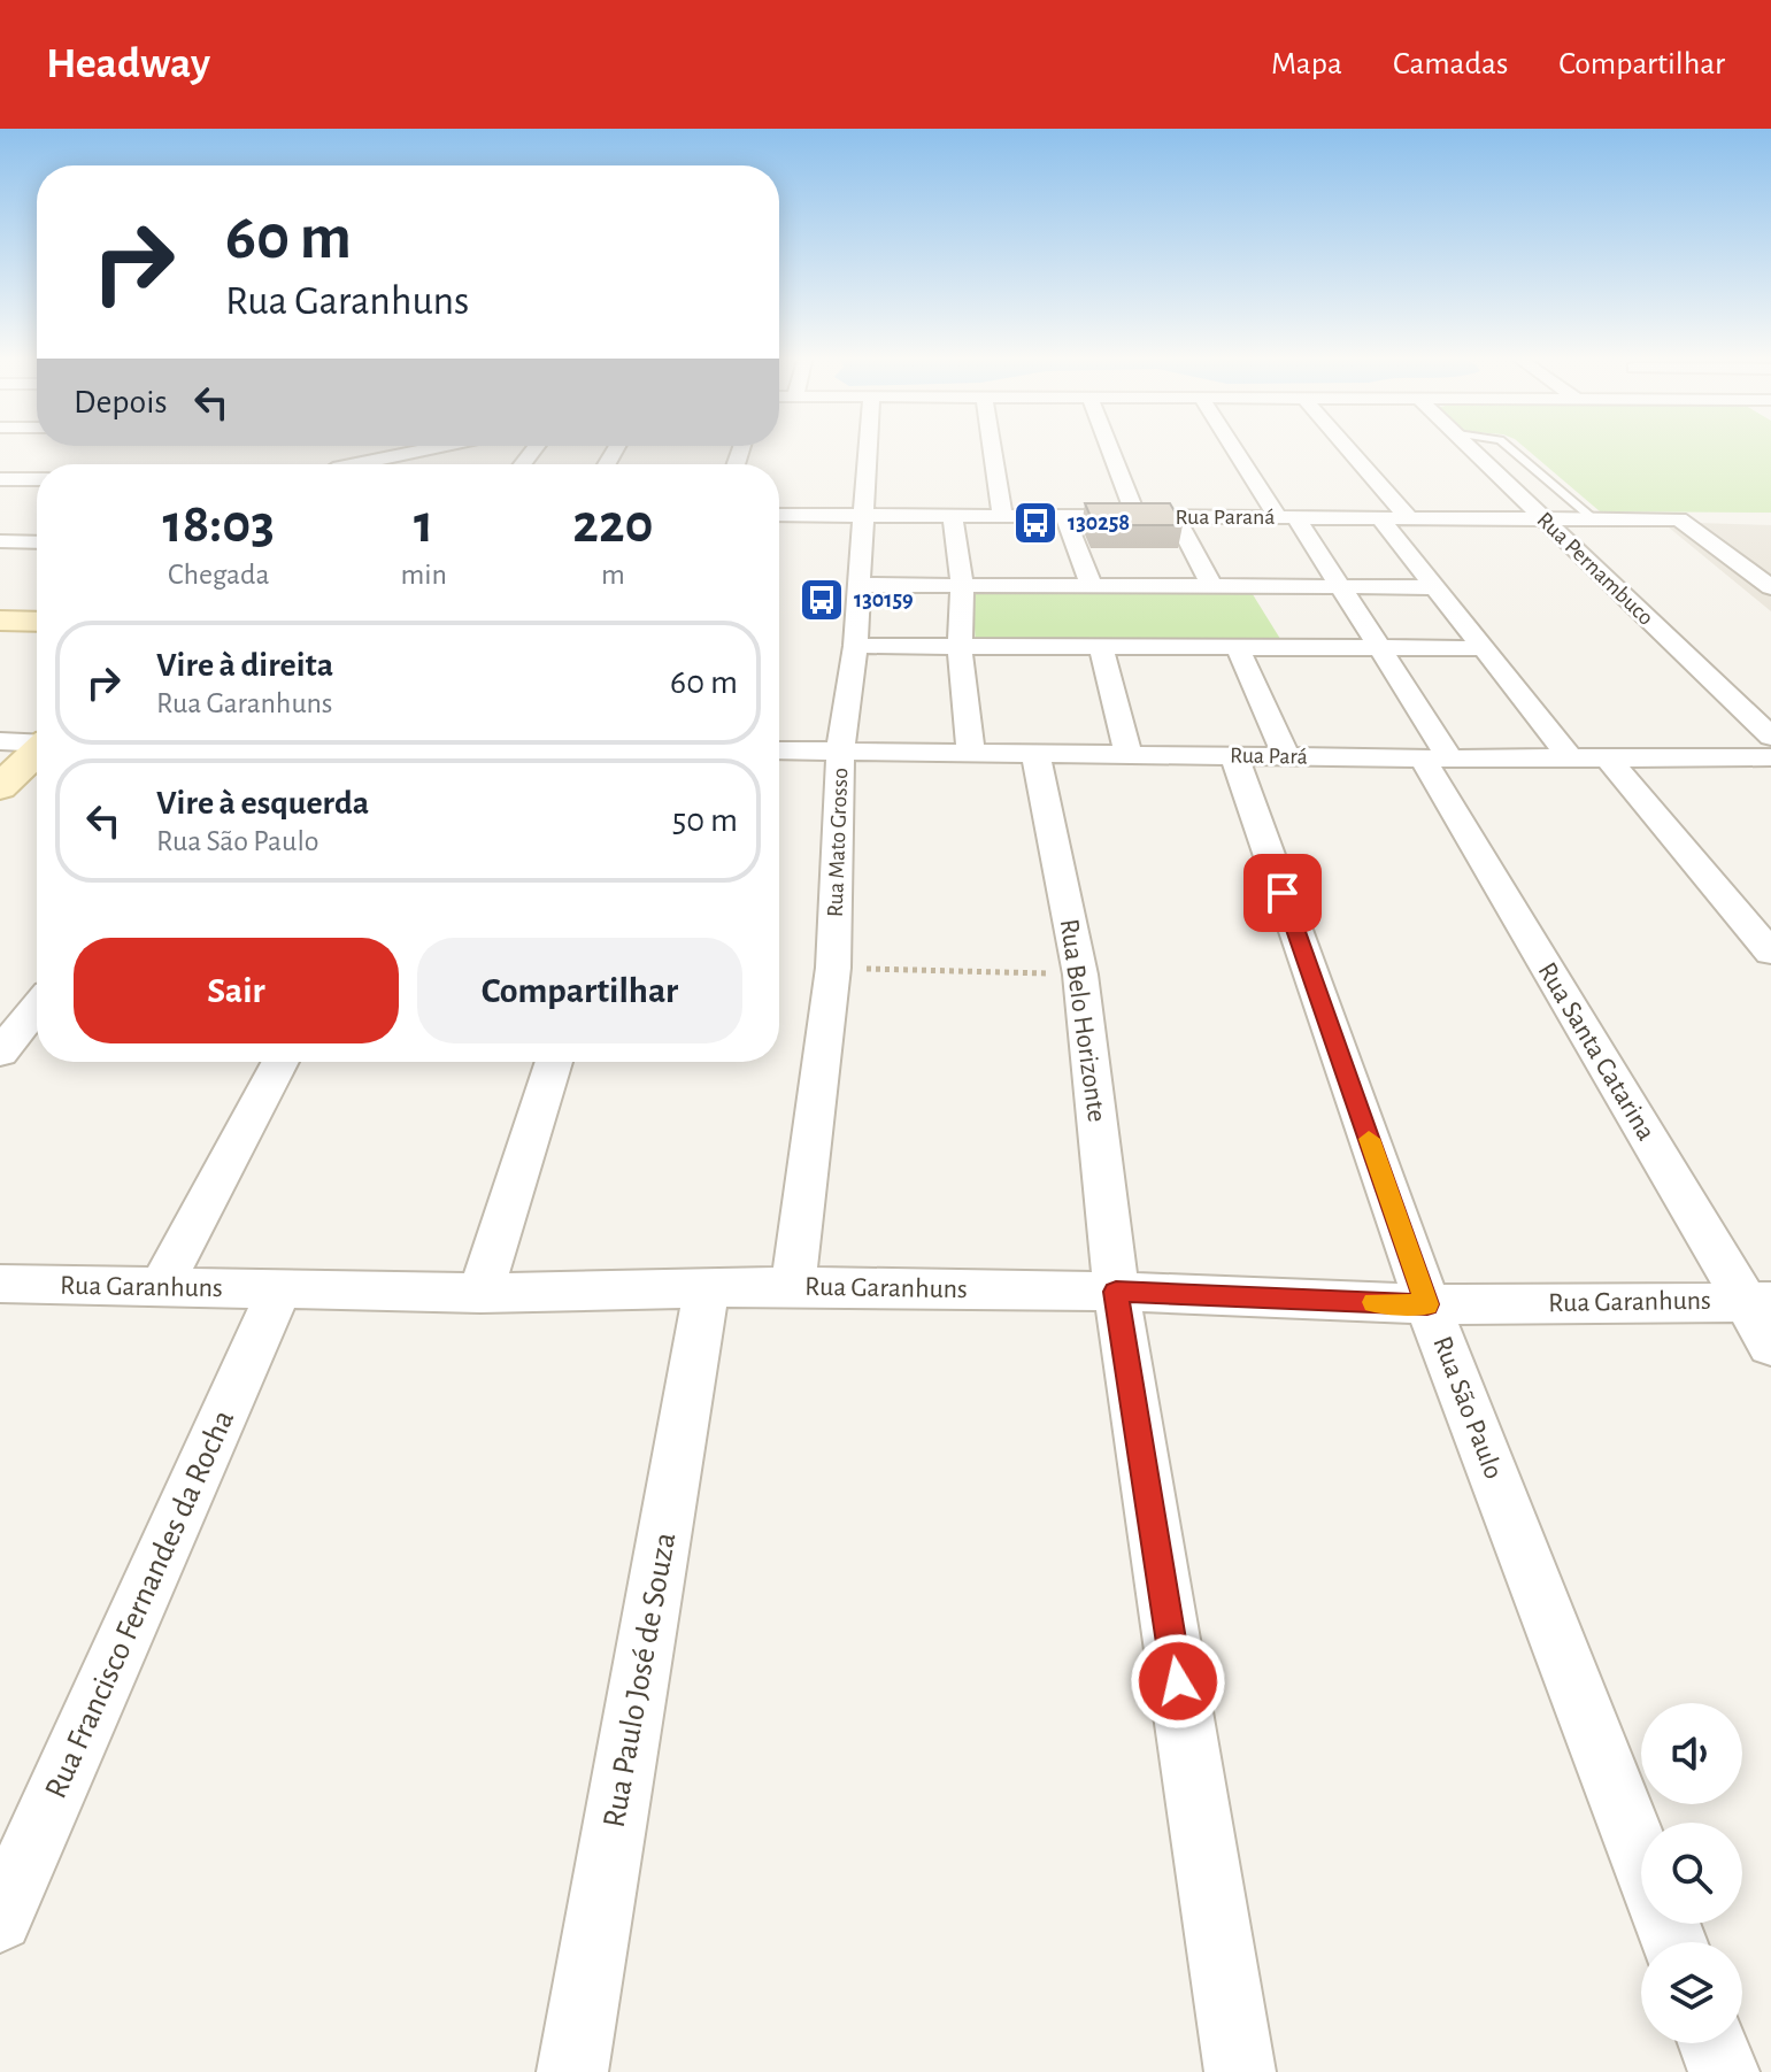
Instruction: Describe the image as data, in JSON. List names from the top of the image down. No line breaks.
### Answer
{"streets":{"street":["Rua Paraná","Rua Pernambuco","Rua Pará","Rua Mato Grosso","Rua Belo Horizonte","Rua Santa Catarina","Rua Garanhuns","Rua São Paulo","Rua Francisco Fernandes da Rocha","Rua Paulo José de Souza"]},"crossings":[["Rua Paraná","Rua Pernambuco"],["Rua Paraná","Rua Mato Grosso"],["Rua Paraná","Rua Santa Catarina"],["Rua Pará","Rua Mato Grosso"],["Rua Pará","Rua Belo Horizonte"],["Rua Pará","Rua Santa Catarina"],["Rua Pará","Rua São Paulo"],["Rua Mato Grosso","Rua Garanhuns"],["Rua Belo Horizonte","Rua Garanhuns"],["Rua Santa Catarina","Rua Garanhuns"],["Rua Garanhuns","Rua São Paulo"],["Rua Garanhuns","Rua Francisco Fernandes da Rocha"],["Rua Garanhuns","Rua Paulo José de Souza"]],"places":{"bus stop":["130258","130159"]},"page":{"header":"Headway","nav":["Mapa","Camadas","Compartilhar"],"turn":["60 m","Rua Garanhuns"],"then":"Depois","eta":["18:03","Chegada","1","min","220","m"],"list":[{"name":"Vire à direita","note":"Rua Garanhuns","value":"60 m"},{"name":"Vire à esquerda","note":"Rua São Paulo","value":"50 m"}],"buttons":["Sair","Compartilhar"]}}
